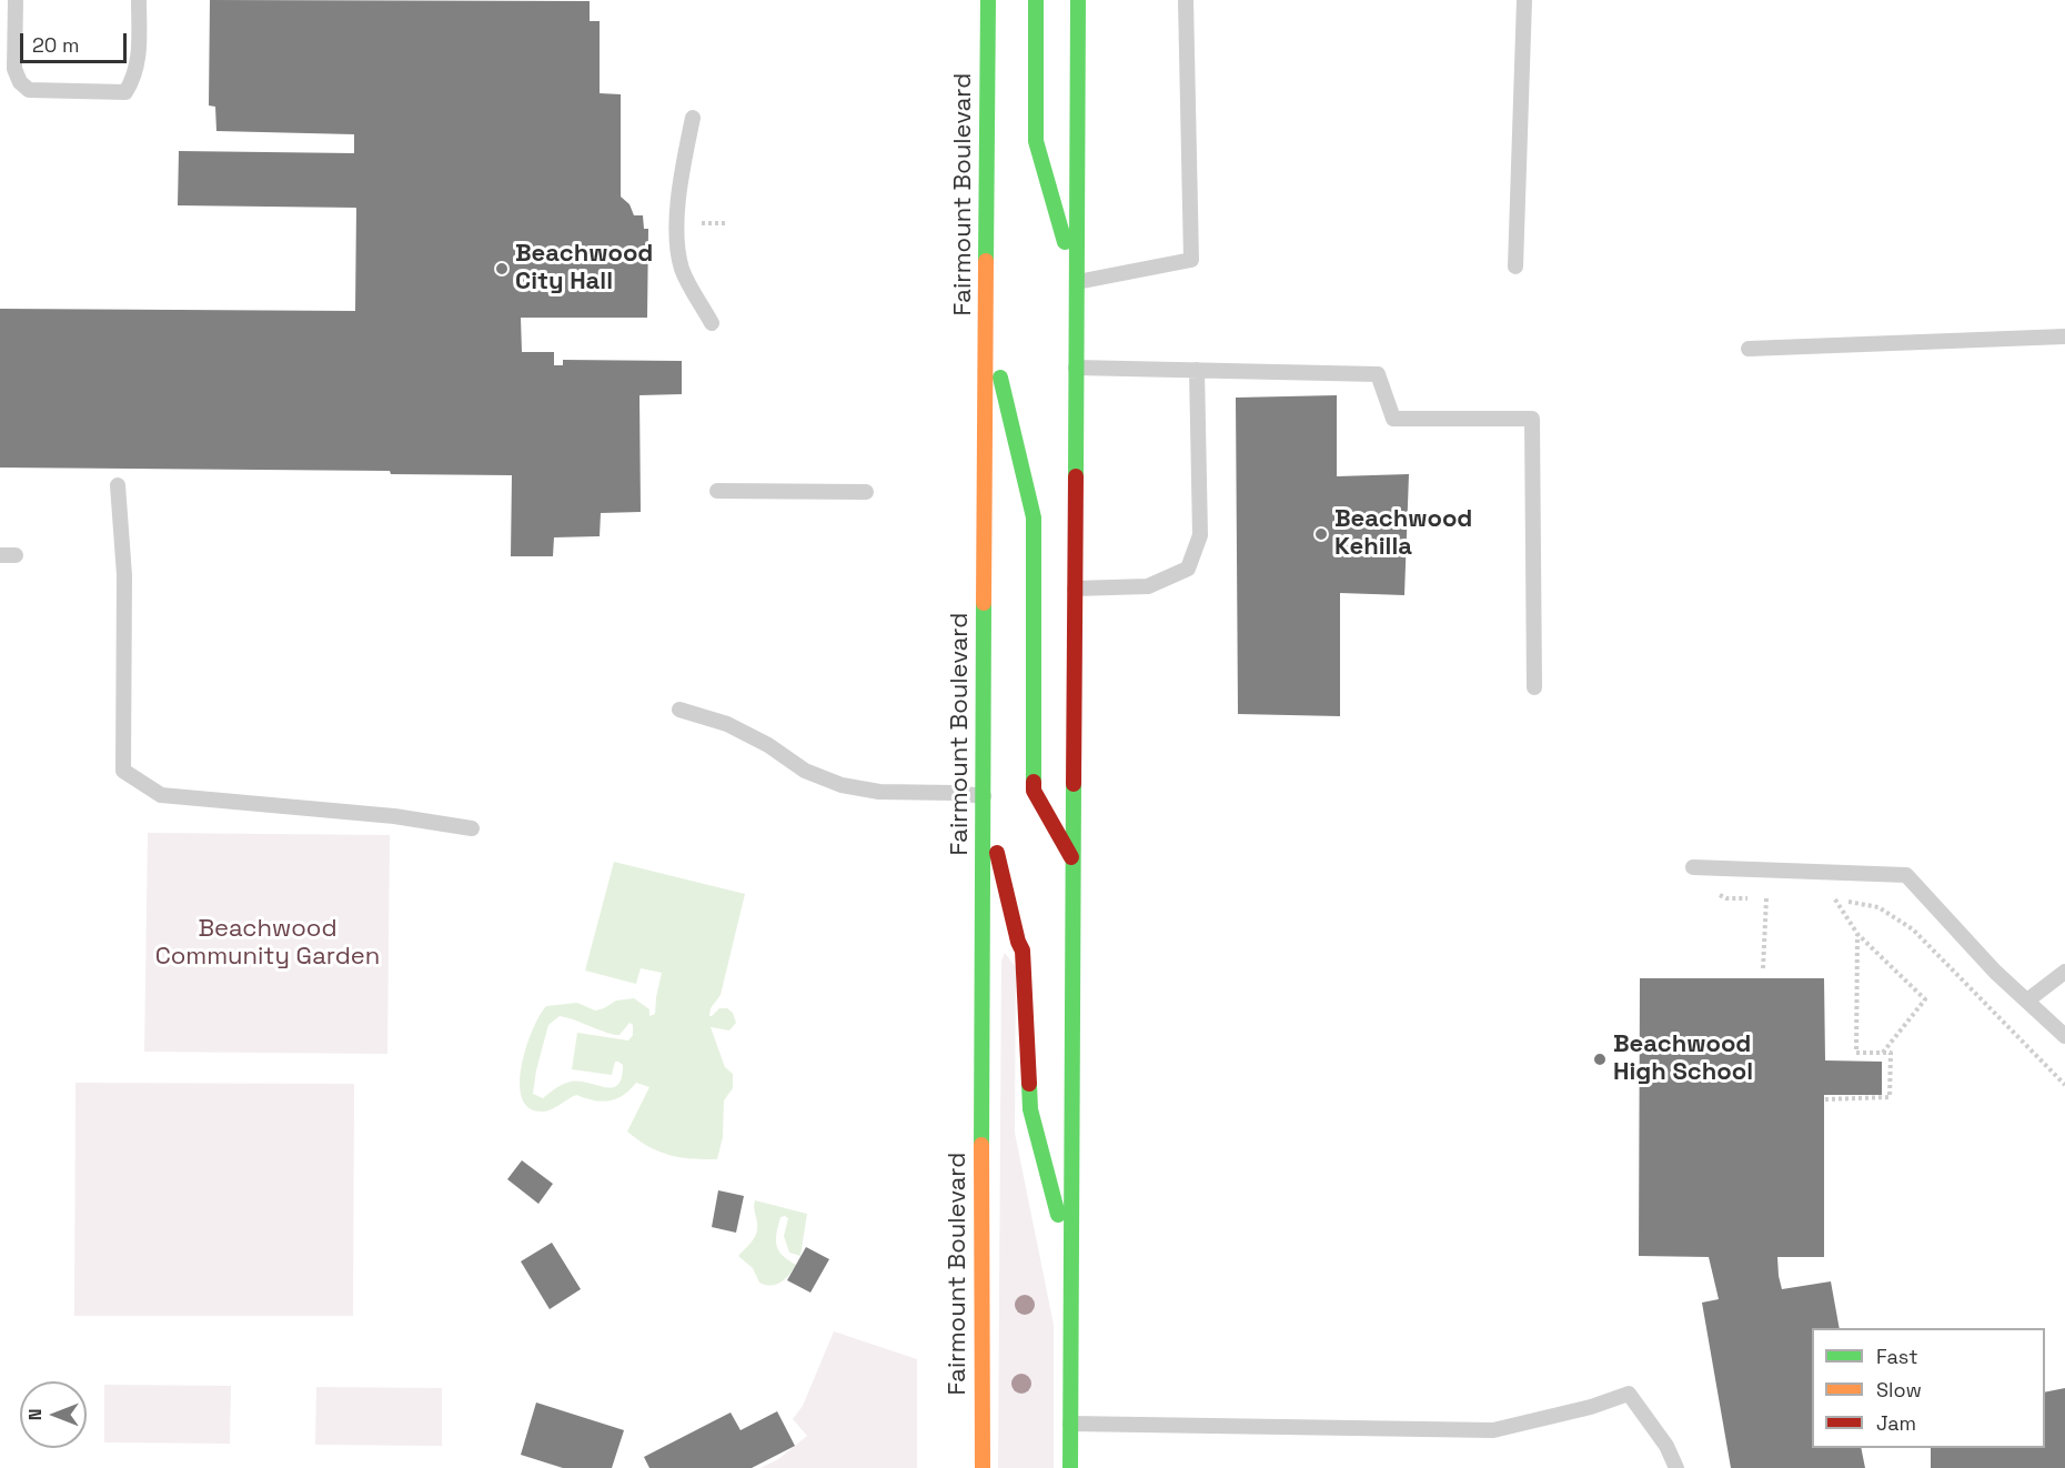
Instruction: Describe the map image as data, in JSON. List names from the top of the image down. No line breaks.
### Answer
{"streets":{"main road":["Fairmount Boulevard"]},"parks":["Beachwood Community Garden"],"places":["Beachwood City Hall","Beachwood Kehilla","Beachwood High School"],"legend":["Fast","Slow","Jam"],"scale_bar":"20 m","north":"left"}
